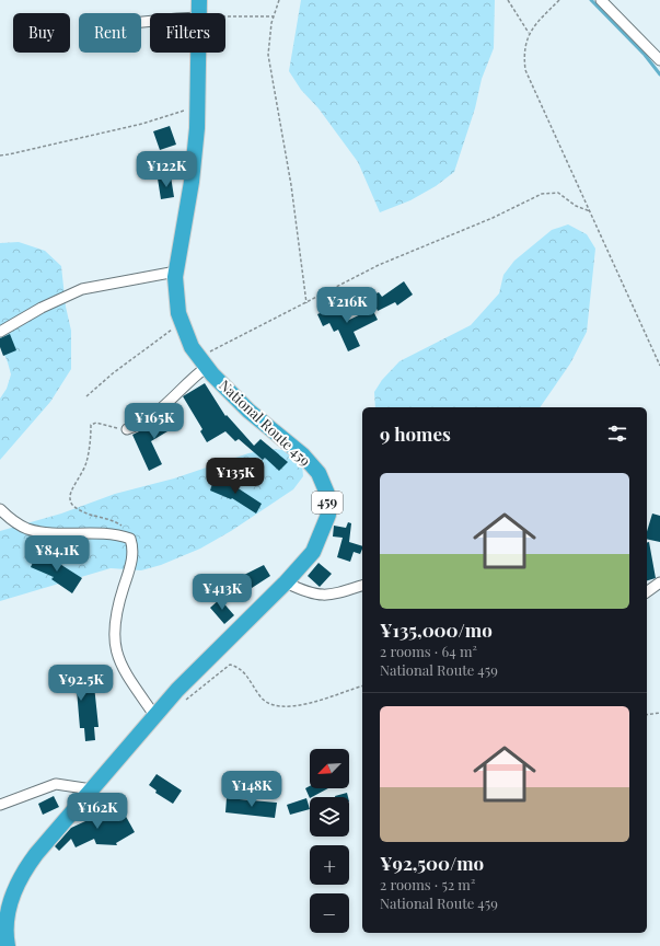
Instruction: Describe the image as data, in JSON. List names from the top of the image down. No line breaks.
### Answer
{"streets":{"highway":["National Route 459","459"]},"north":"bottom left","page":{"chip":["Buy","Rent","Filters"],"price":["¥122K","¥216K","¥165K","¥135K","¥84.1K","¥413K","¥92.5K","¥148K","¥162K"],"heading":"9 homes","list":[{"name":"¥135,000/mo","note":"2 rooms · 64 m² · National Route 459"},{"name":"¥92,500/mo","note":"2 rooms · 52 m² · National Route 459"}],"map_buttons":["+","−"]}}
